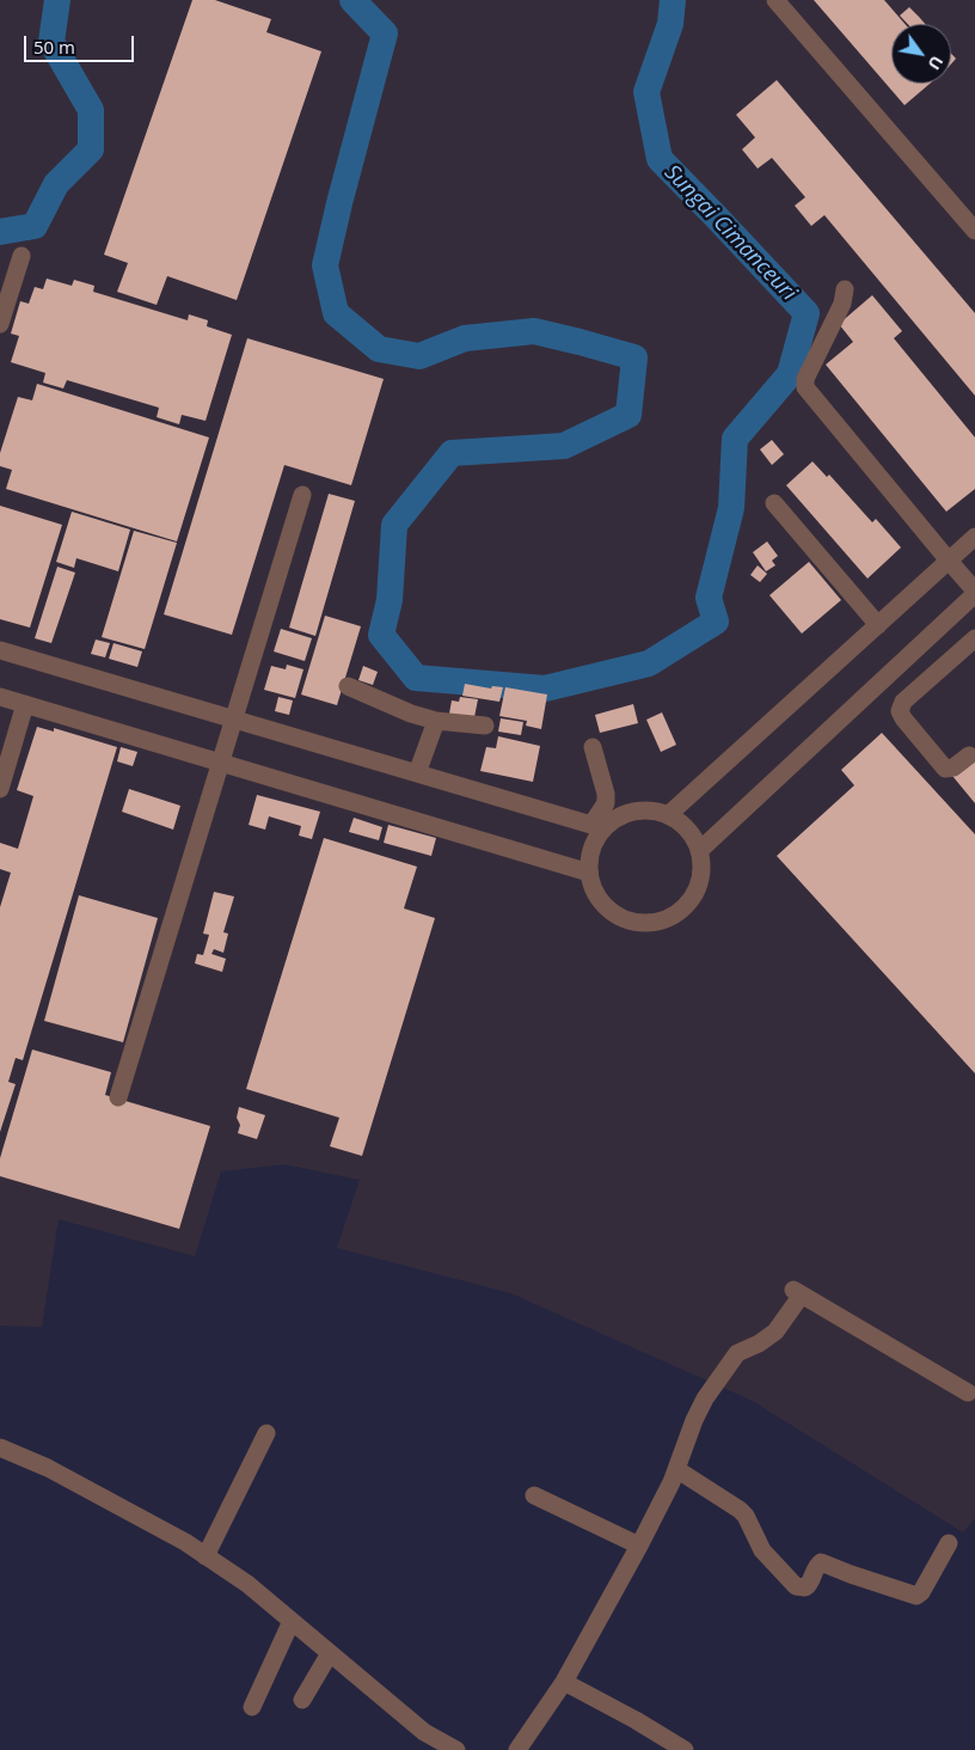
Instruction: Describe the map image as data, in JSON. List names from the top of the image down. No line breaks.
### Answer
{"water":["Sungai Cimanceuri"],"scale_bar":"50 m","north":"bottom right"}
